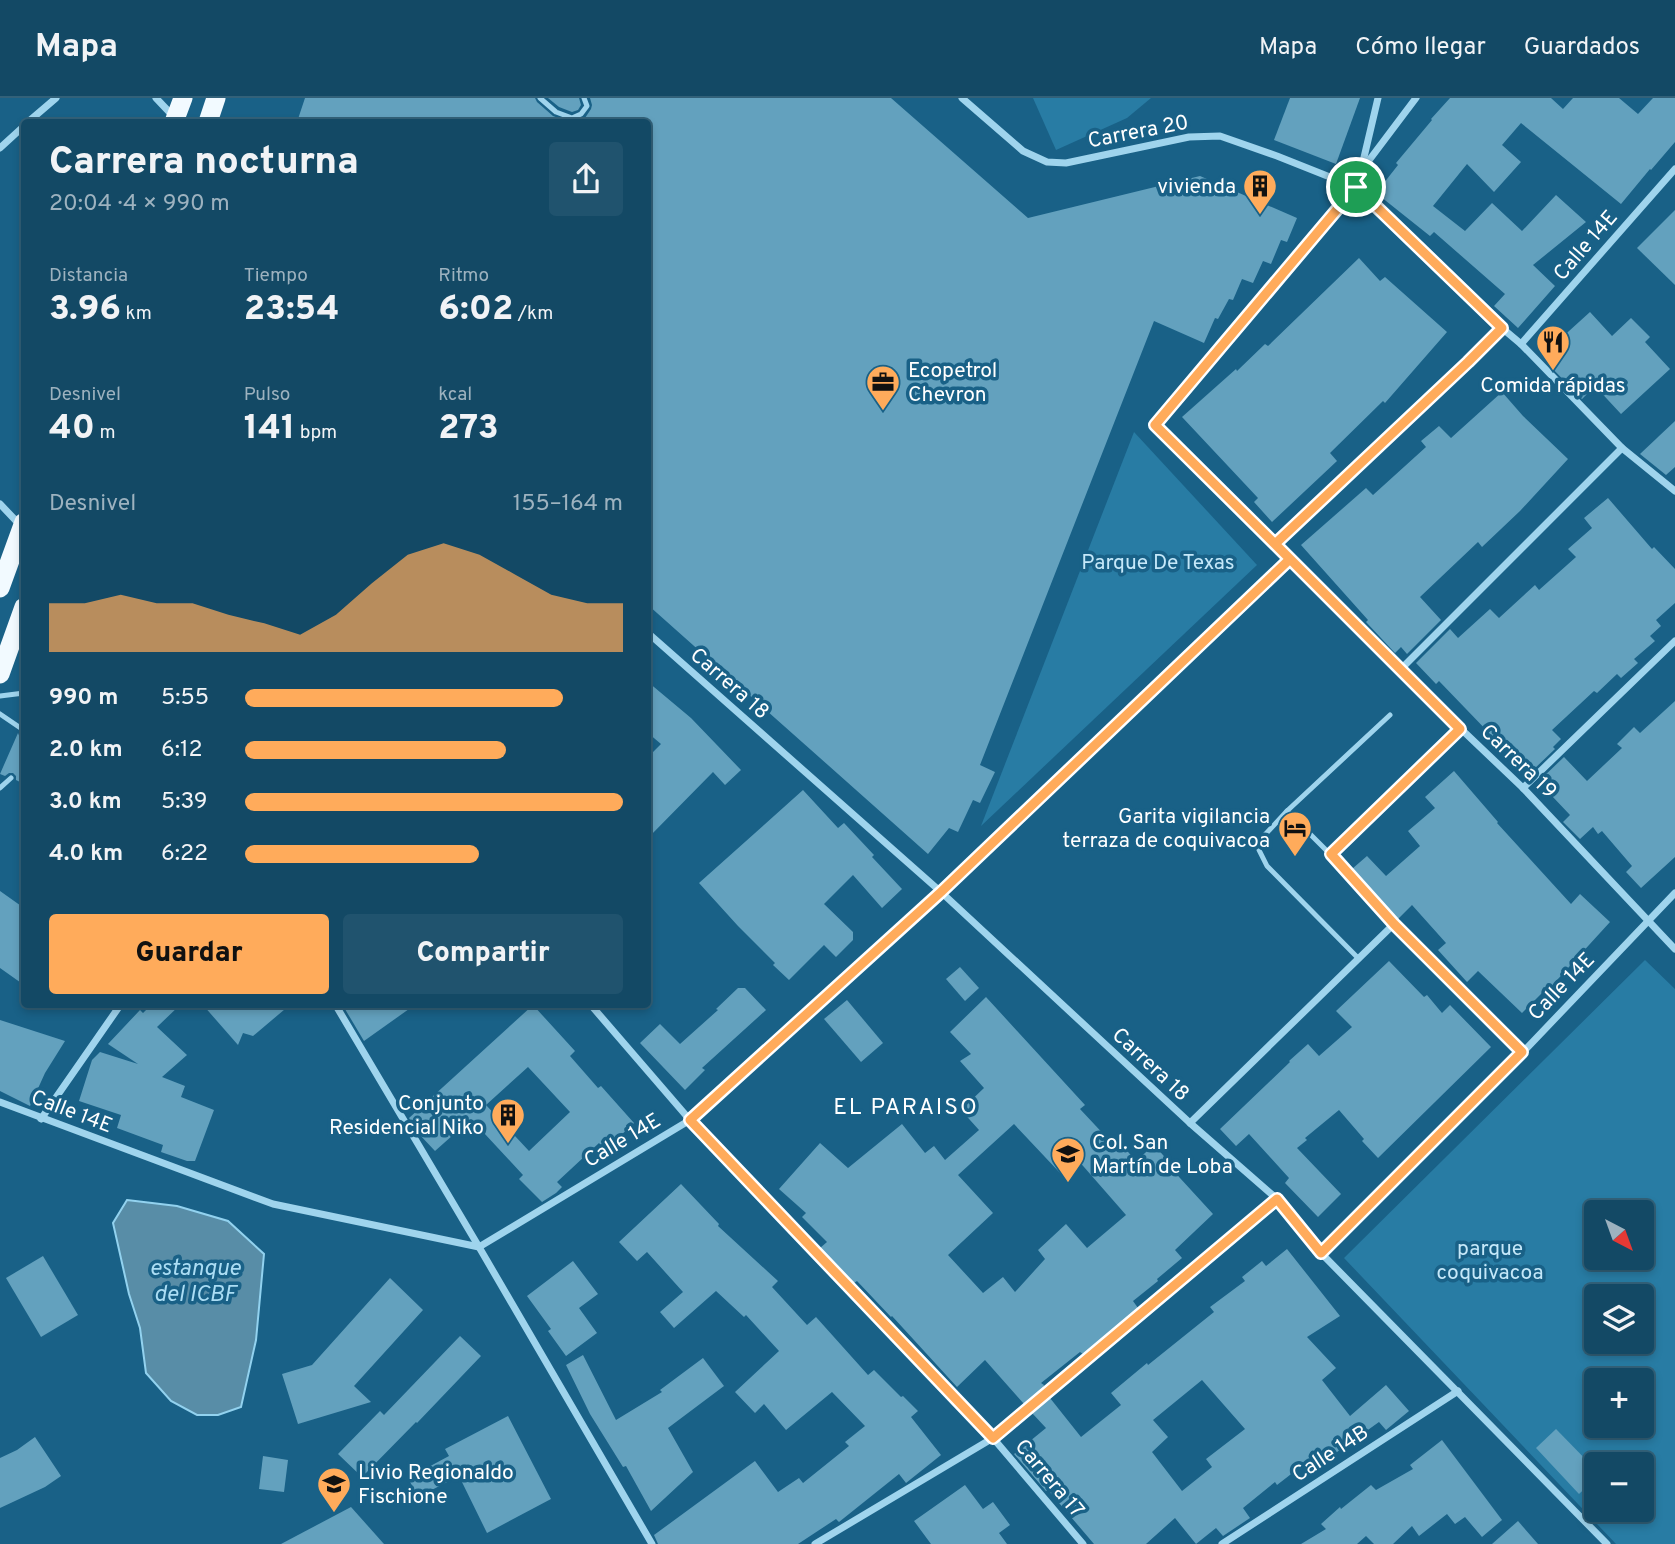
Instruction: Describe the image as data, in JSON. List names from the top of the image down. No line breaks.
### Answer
{"streets":{"street":["Carrera 20","Calle 14E","Carrera 18","Carrera 19","Calle 14B","Carrera 17"]},"crossings":[["Carrera 20","Calle 14E"],["Carrera 20","Carrera 19"],["Calle 14E","Carrera 18"],["Calle 14E","Carrera 19"],["Calle 14E","Carrera 17"],["Carrera 18","Calle 14B"]],"districts":["EL PARAISO"],"water":["estanque del ICBF"],"parks":["Parque De Texas","parque coquivacoa"],"places":{"building":["vivienda","Conjunto Residencial Niko"],"restaurant":["Comida rápidas"],"office":["Ecopetrol Chevron"],"hotel":["Garita vigilancia terraza de coquivacoa"],"school or university":["Col. San Martín de Loba","Livio Regionaldo Fischione"]},"north":"bottom right","page":{"header":"Mapa","nav":["Mapa","Cómo llegar","Guardados"],"heading":["Carrera nocturna","20:04 · 4 × 990 m"],"stats":[["Distancia","3.96 km"],["Tiempo","23:54"],["Ritmo","6:02 /km"],["Desnivel","40 m"],["Pulso","141 bpm"],["kcal","273"]],"chart":["Desnivel","155–164 m"],"list":[{"name":"990 m","note":"5:55"},{"name":"2.0 km","note":"6:12"},{"name":"3.0 km","note":"5:39"},{"name":"4.0 km","note":"6:22"}],"buttons":["Guardar","Compartir"],"map_buttons":["+","−"]}}
